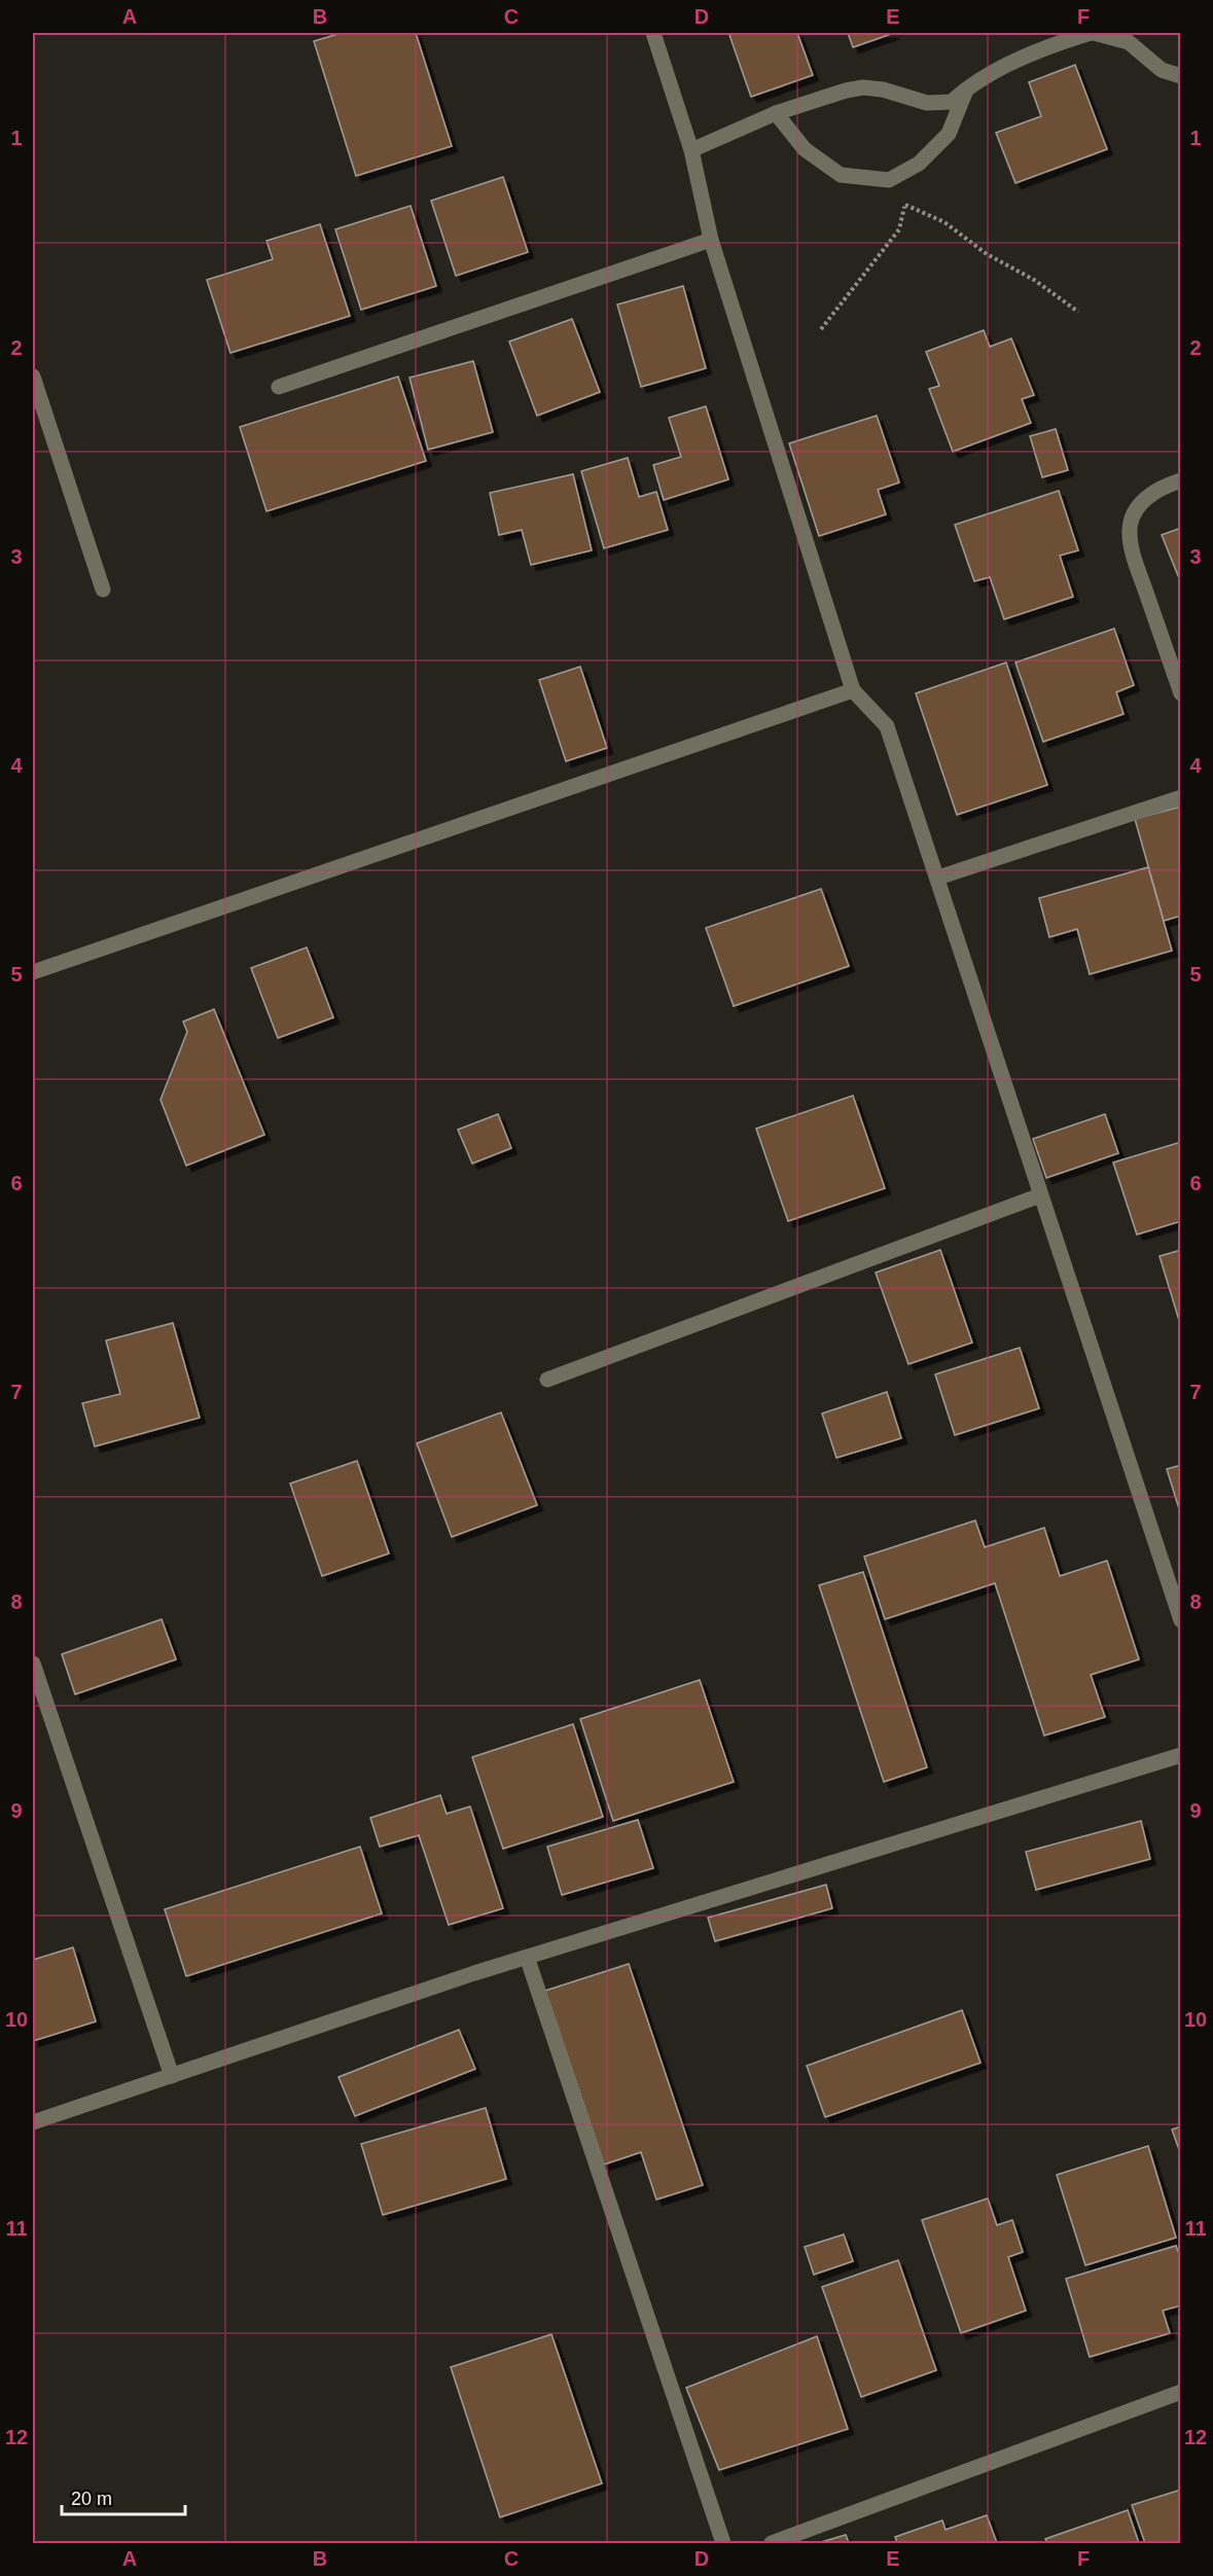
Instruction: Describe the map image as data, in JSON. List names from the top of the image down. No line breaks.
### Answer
{"scale_bar":"20 m","grid":{"columns":["A","B","C","D","E","F"],"rows":["1","2","3","4","5","6","7","8","9","10","11","12"]}}
